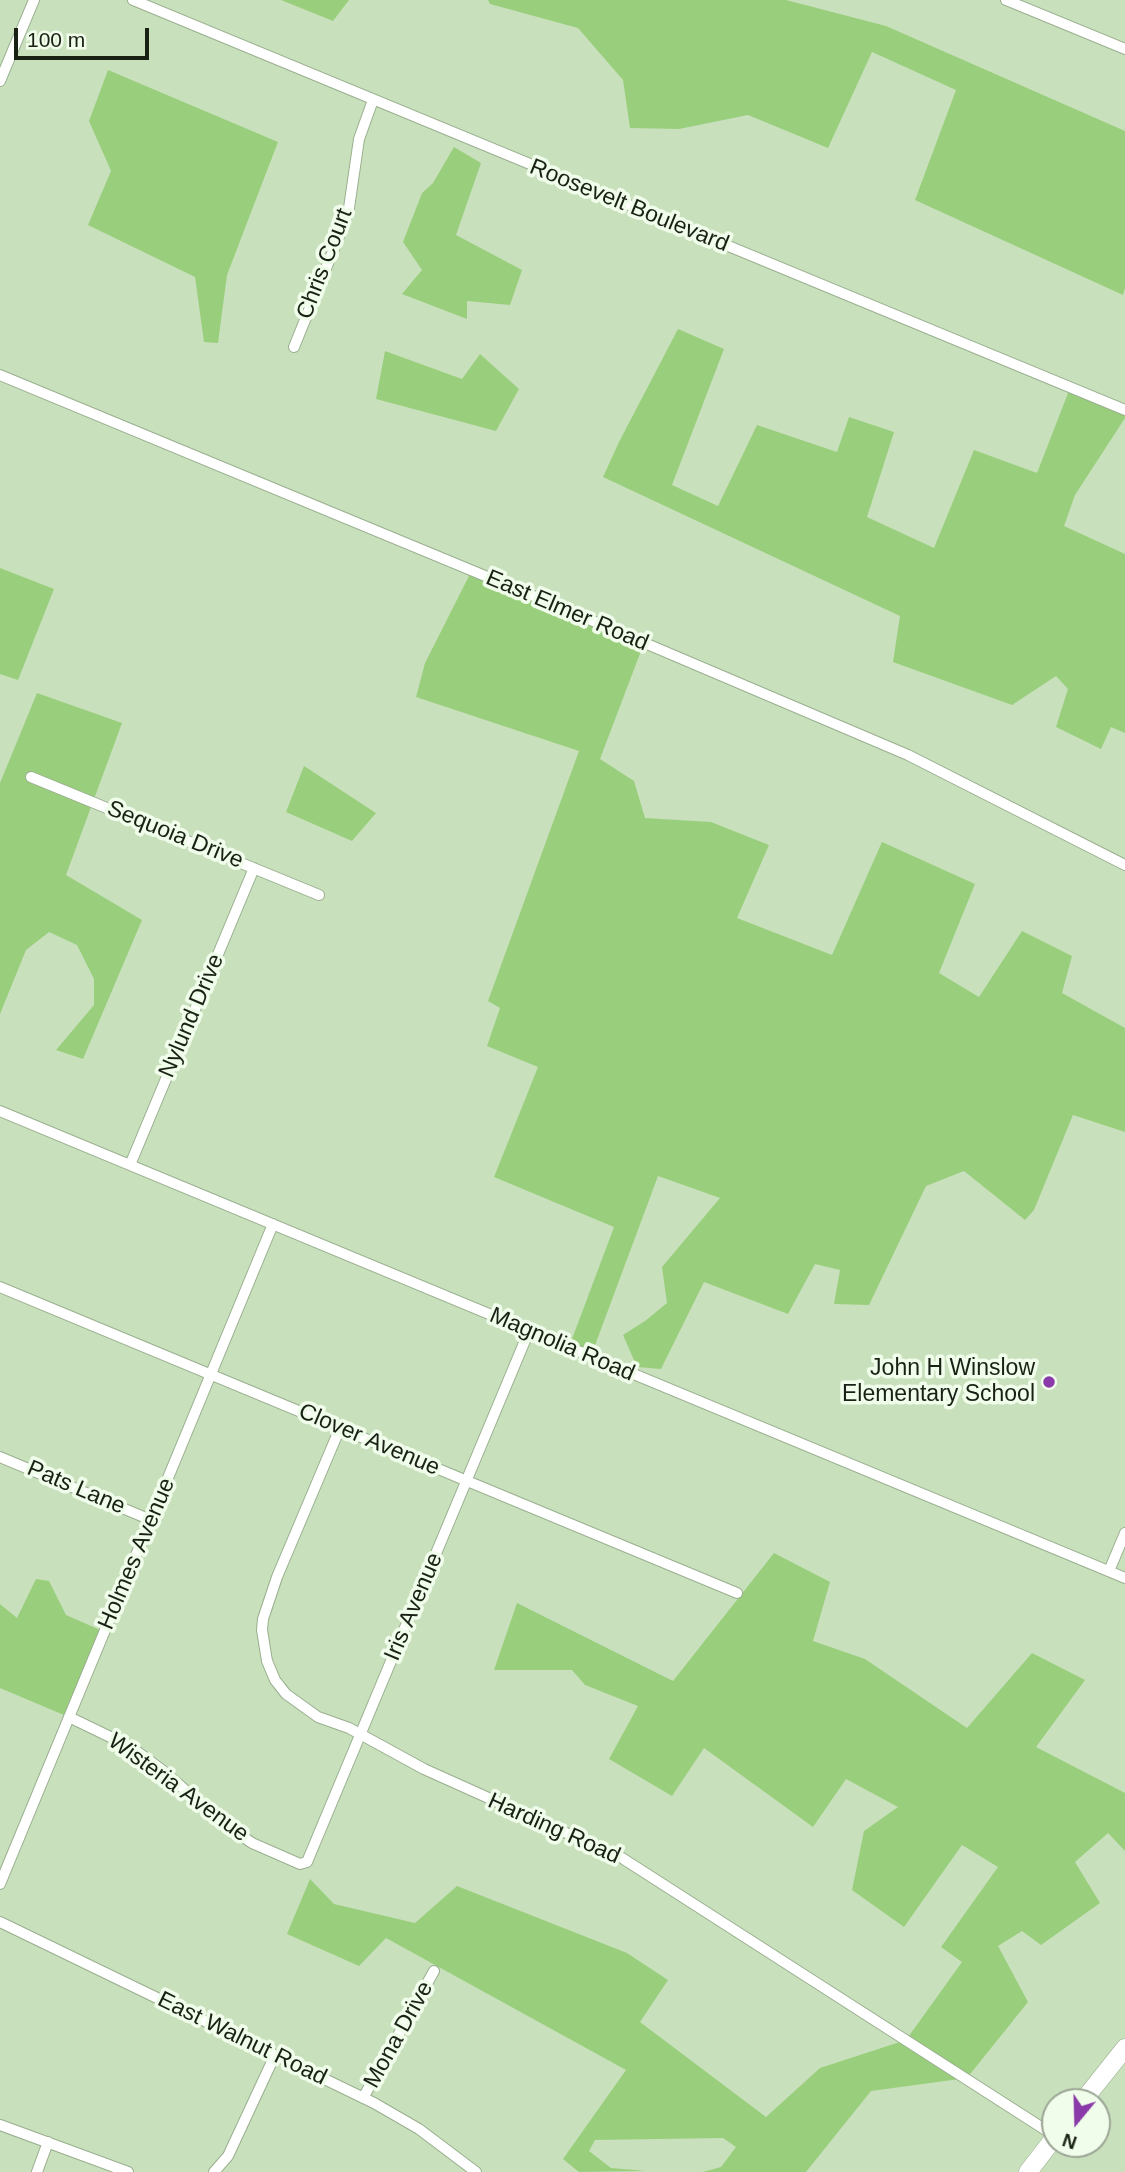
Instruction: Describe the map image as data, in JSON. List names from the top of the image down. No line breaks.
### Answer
{"streets":{"street":["Roosevelt Boulevard","Chris Court","East Elmer Road","Sequoia Drive","Nylund Drive","Magnolia Road","Clover Avenue","Pats Lane","Holmes Avenue","Iris Avenue","Wisteria Avenue","Harding Road","Mona Drive","East Walnut Road"]},"crossings":[["Roosevelt Boulevard","Chris Court"],["Sequoia Drive","Nylund Drive"],["Nylund Drive","Magnolia Road"],["Magnolia Road","Holmes Avenue"],["Magnolia Road","Iris Avenue"],["Clover Avenue","Holmes Avenue"],["Clover Avenue","Iris Avenue"],["Clover Avenue","Harding Road"],["Pats Lane","Holmes Avenue"],["Holmes Avenue","Wisteria Avenue"],["Iris Avenue","Wisteria Avenue"],["Iris Avenue","Harding Road"],["Mona Drive","East Walnut Road"]],"places":["John H Winslow Elementary School"],"scale_bar":"100 m","north":"bottom"}
